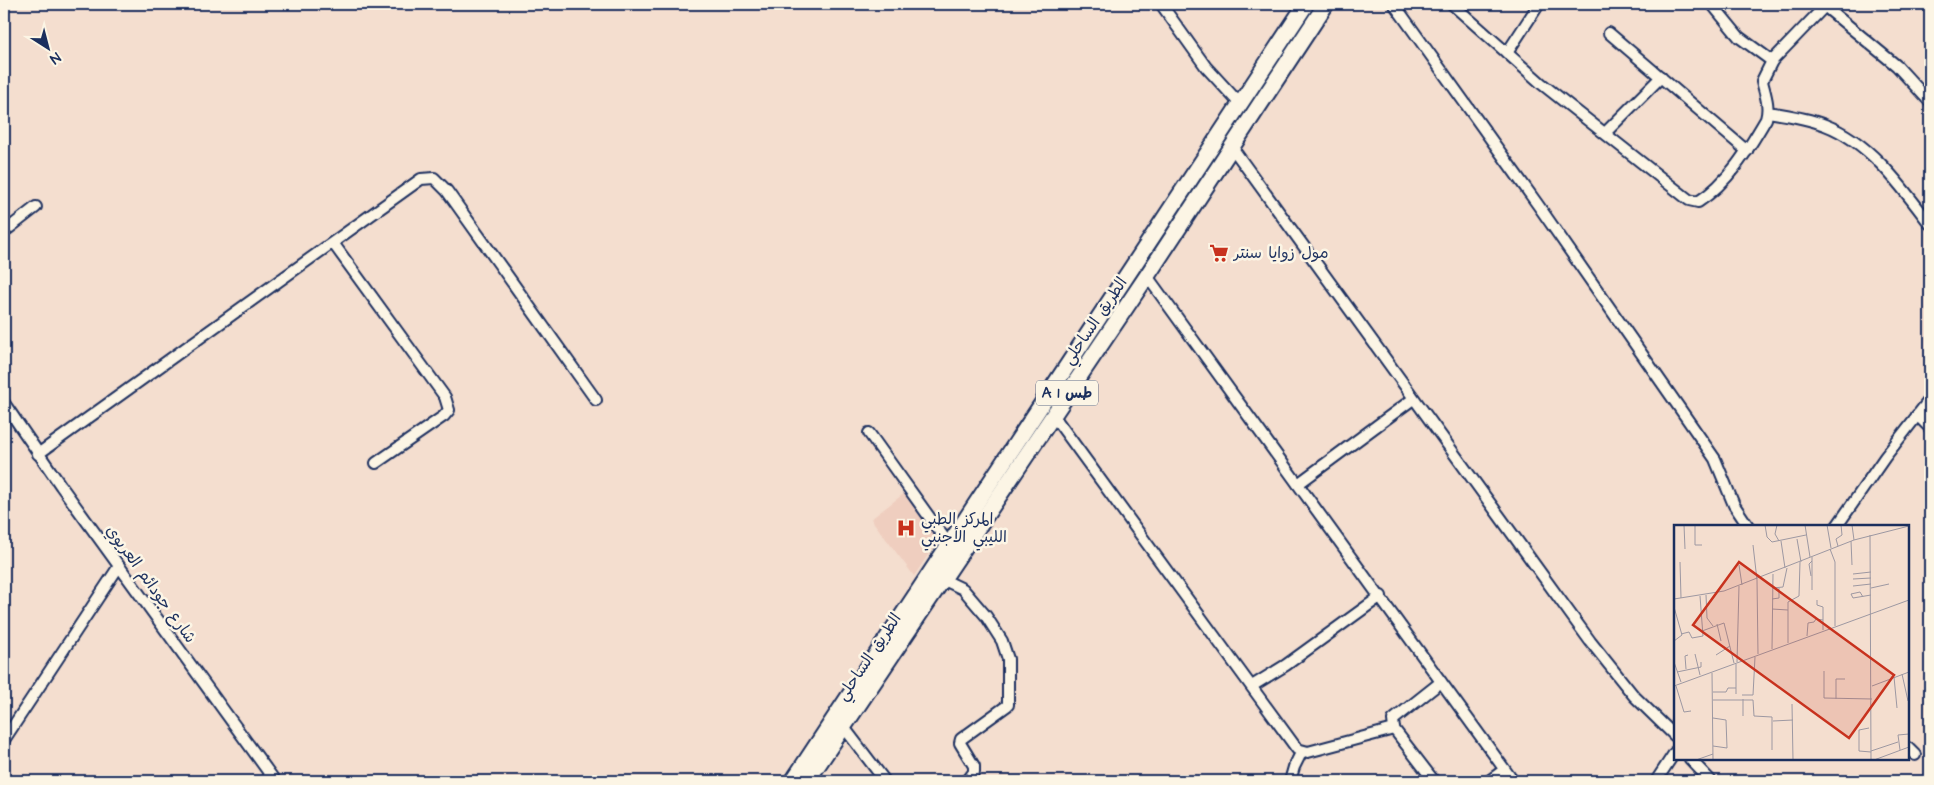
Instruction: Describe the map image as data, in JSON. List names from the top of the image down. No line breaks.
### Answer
{"streets":{"highway":["الطريق الساحلي","A 1 طس"],"street":["شارع جودائم العريوي"]},"places":{"supermarket":["مول زوايا سنتر"],"hospital":["المركز الطبي الليبي الأجنبي"]},"north":"bottom right"}
